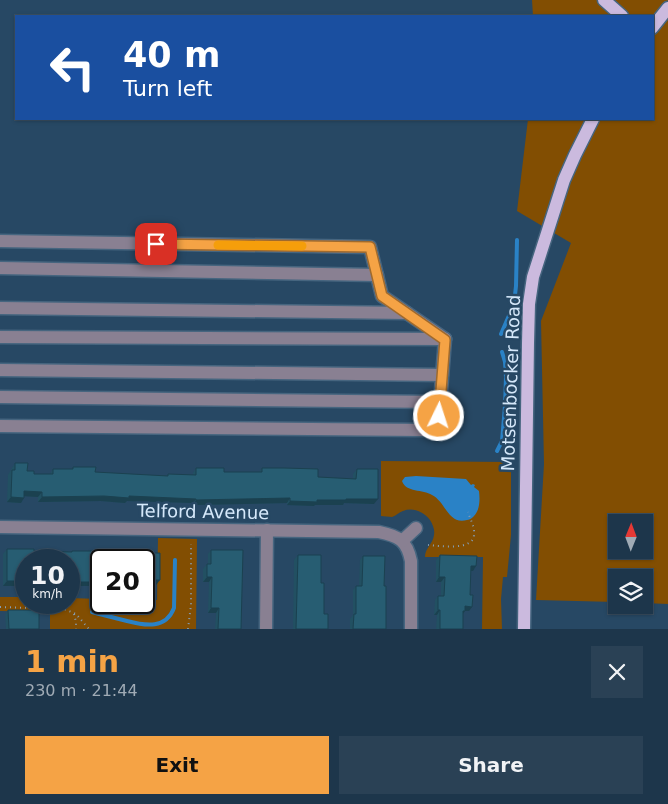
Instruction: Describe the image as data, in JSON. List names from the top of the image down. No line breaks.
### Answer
{"streets":{"main road":["Motsenbocker Road"],"street":["Telford Avenue"]},"north":"top","page":{"turn":["40 m","Turn left"],"speed":"10 km/h","limit":"20","heading":["1 min","230 m · 21:44"],"buttons":["Exit","Share"]}}
